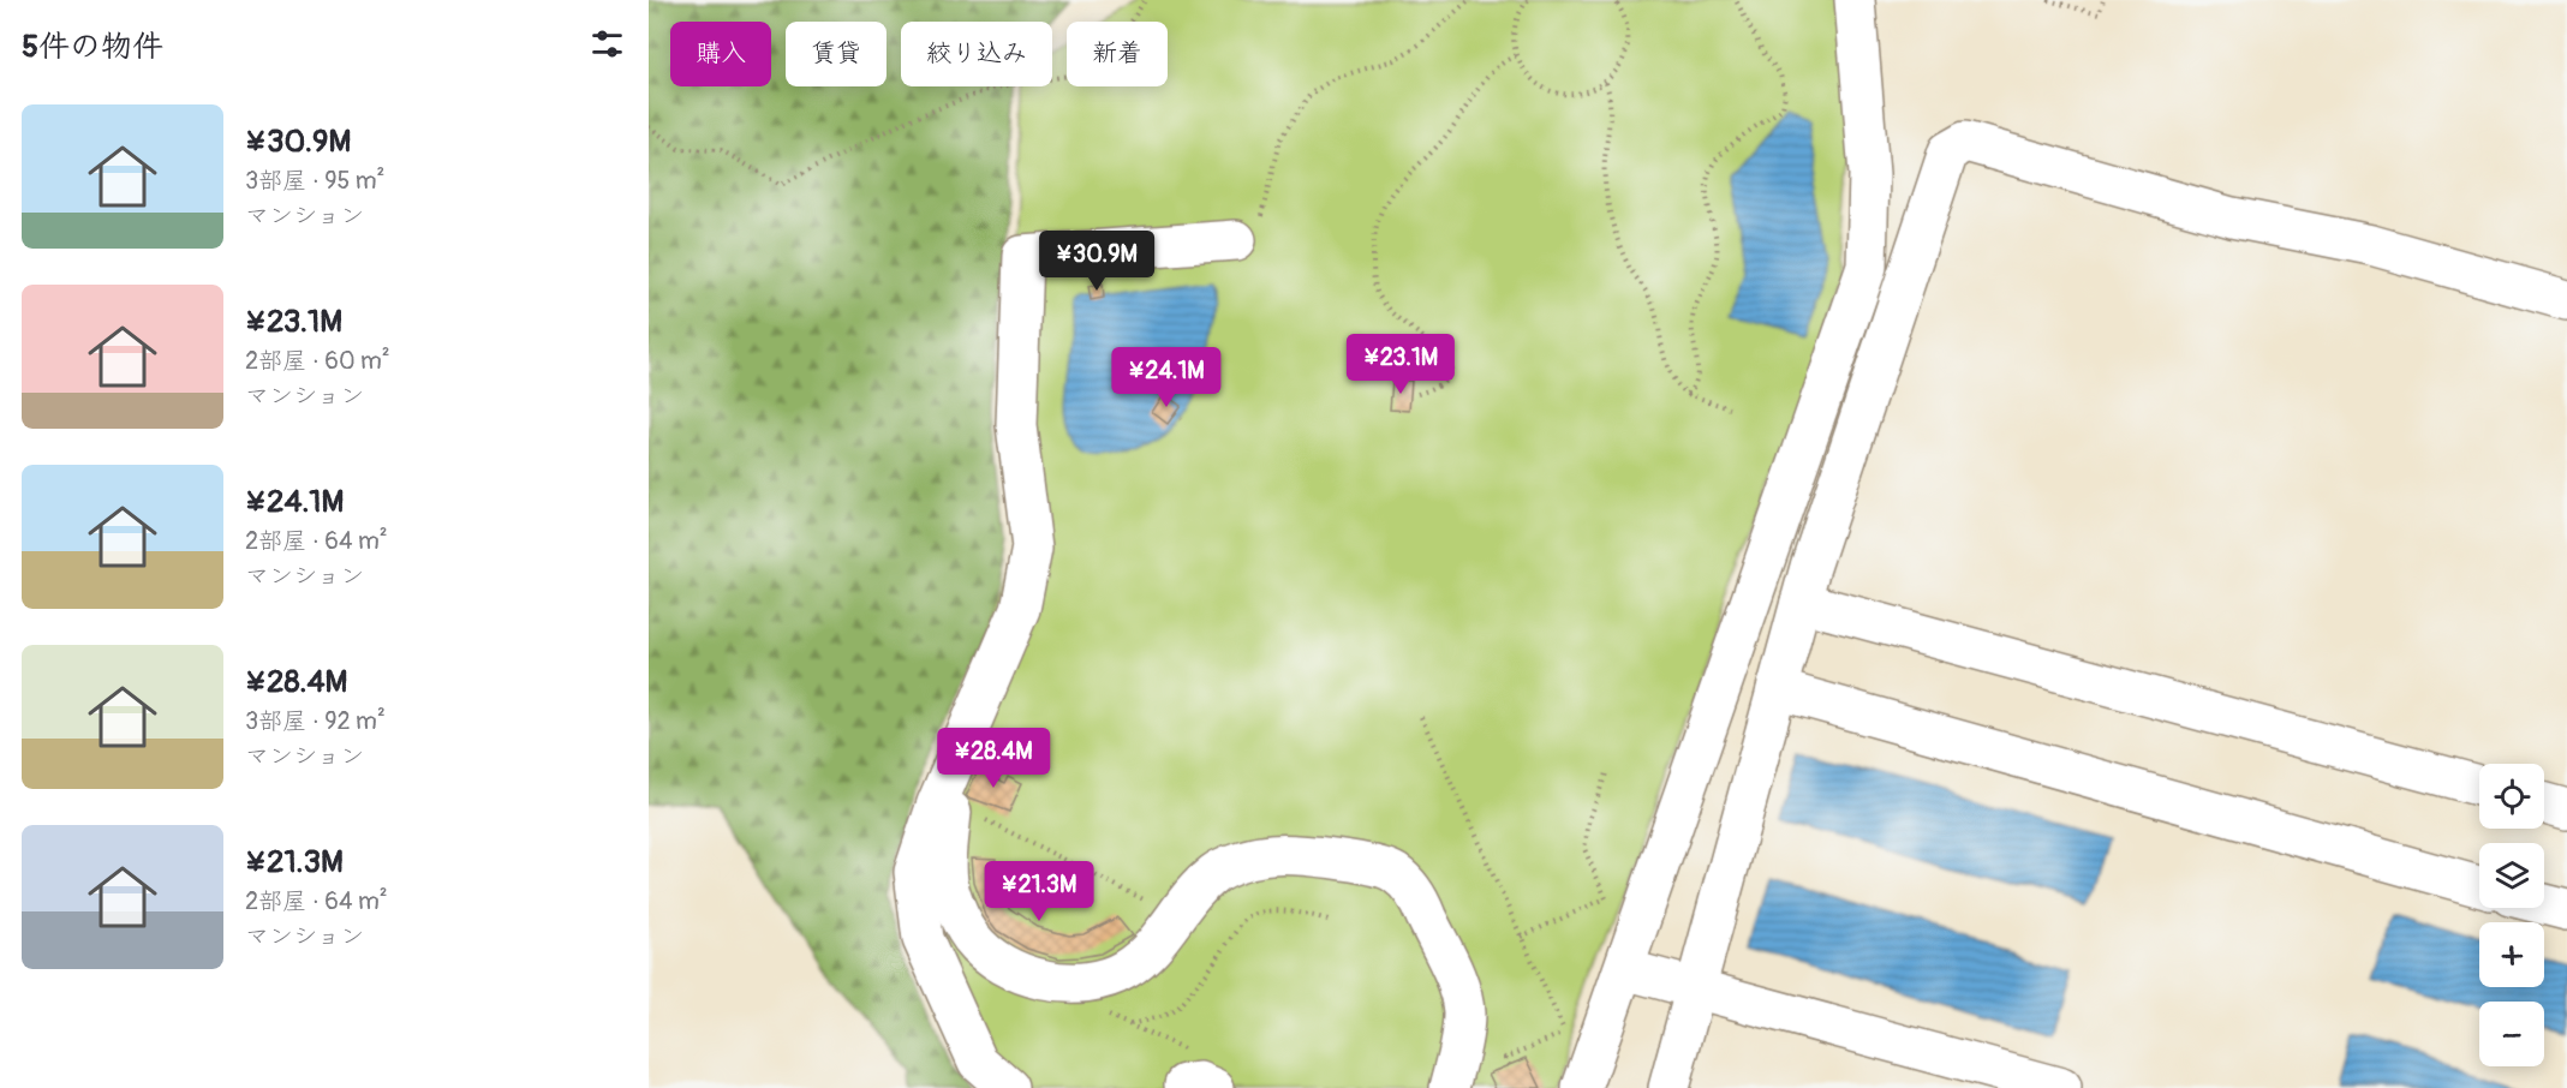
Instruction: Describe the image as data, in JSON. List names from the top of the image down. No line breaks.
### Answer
{"page":{"heading":"5件の物件","chip":["購入","賃貸","絞り込み","新着"],"list":[{"name":"¥30.9M","note":"3部屋 · 95 m² · マンション"},{"name":"¥23.1M","note":"2部屋 · 60 m² · マンション"},{"name":"¥24.1M","note":"2部屋 · 64 m² · マンション"},{"name":"¥28.4M","note":"3部屋 · 92 m² · マンション"},{"name":"¥21.3M","note":"2部屋 · 64 m² · マンション"}],"price":["¥30.9M","¥23.1M","¥24.1M","¥28.4M","¥21.3M"],"map_buttons":["+","−"]}}
